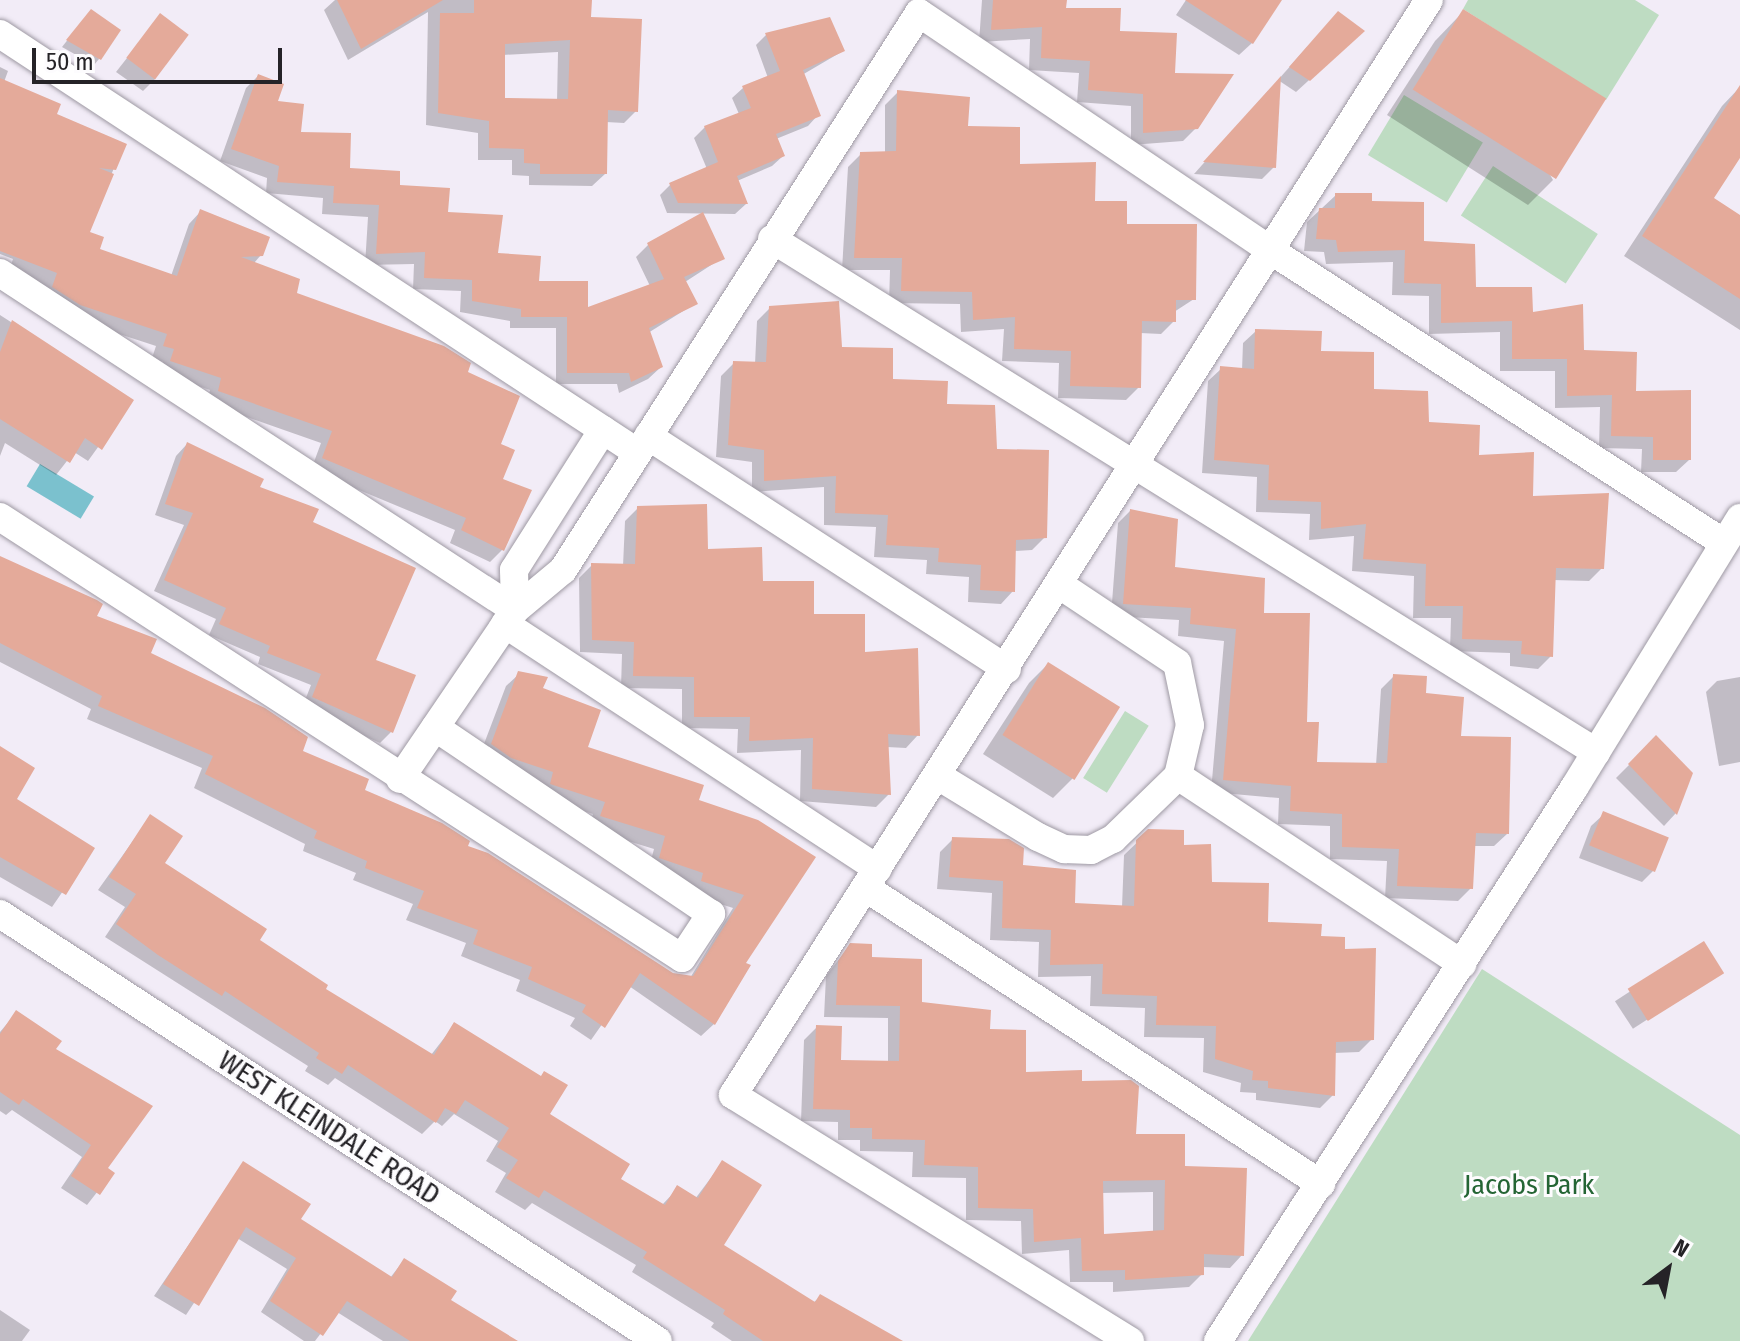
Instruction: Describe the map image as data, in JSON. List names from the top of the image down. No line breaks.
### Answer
{"streets":{"street":["WEST KLEINDALE ROAD"]},"parks":["Jacobs Park"],"scale_bar":"50 m","north":"top right"}
